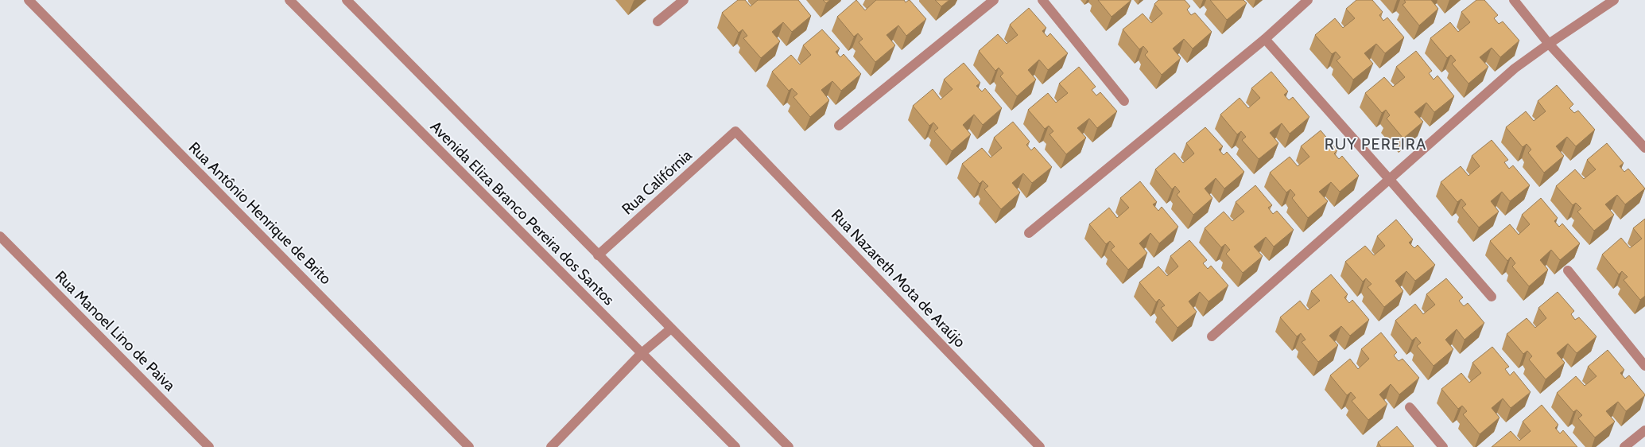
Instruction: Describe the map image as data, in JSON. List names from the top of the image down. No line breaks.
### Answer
{"streets":{"street":["Rua Califórnia","Rua Antônio Henrique de Brito","Avenida Eliza Branco Pereira dos Santos","Rua Nazareth Mota de Araújo","Rua Manoel Lino de Paiva"]},"crossings":[["Rua Califórnia","Avenida Eliza Branco Pereira dos Santos"],["Rua Califórnia","Rua Nazareth Mota de Araújo"]],"districts":["RUY PEREIRA"]}
